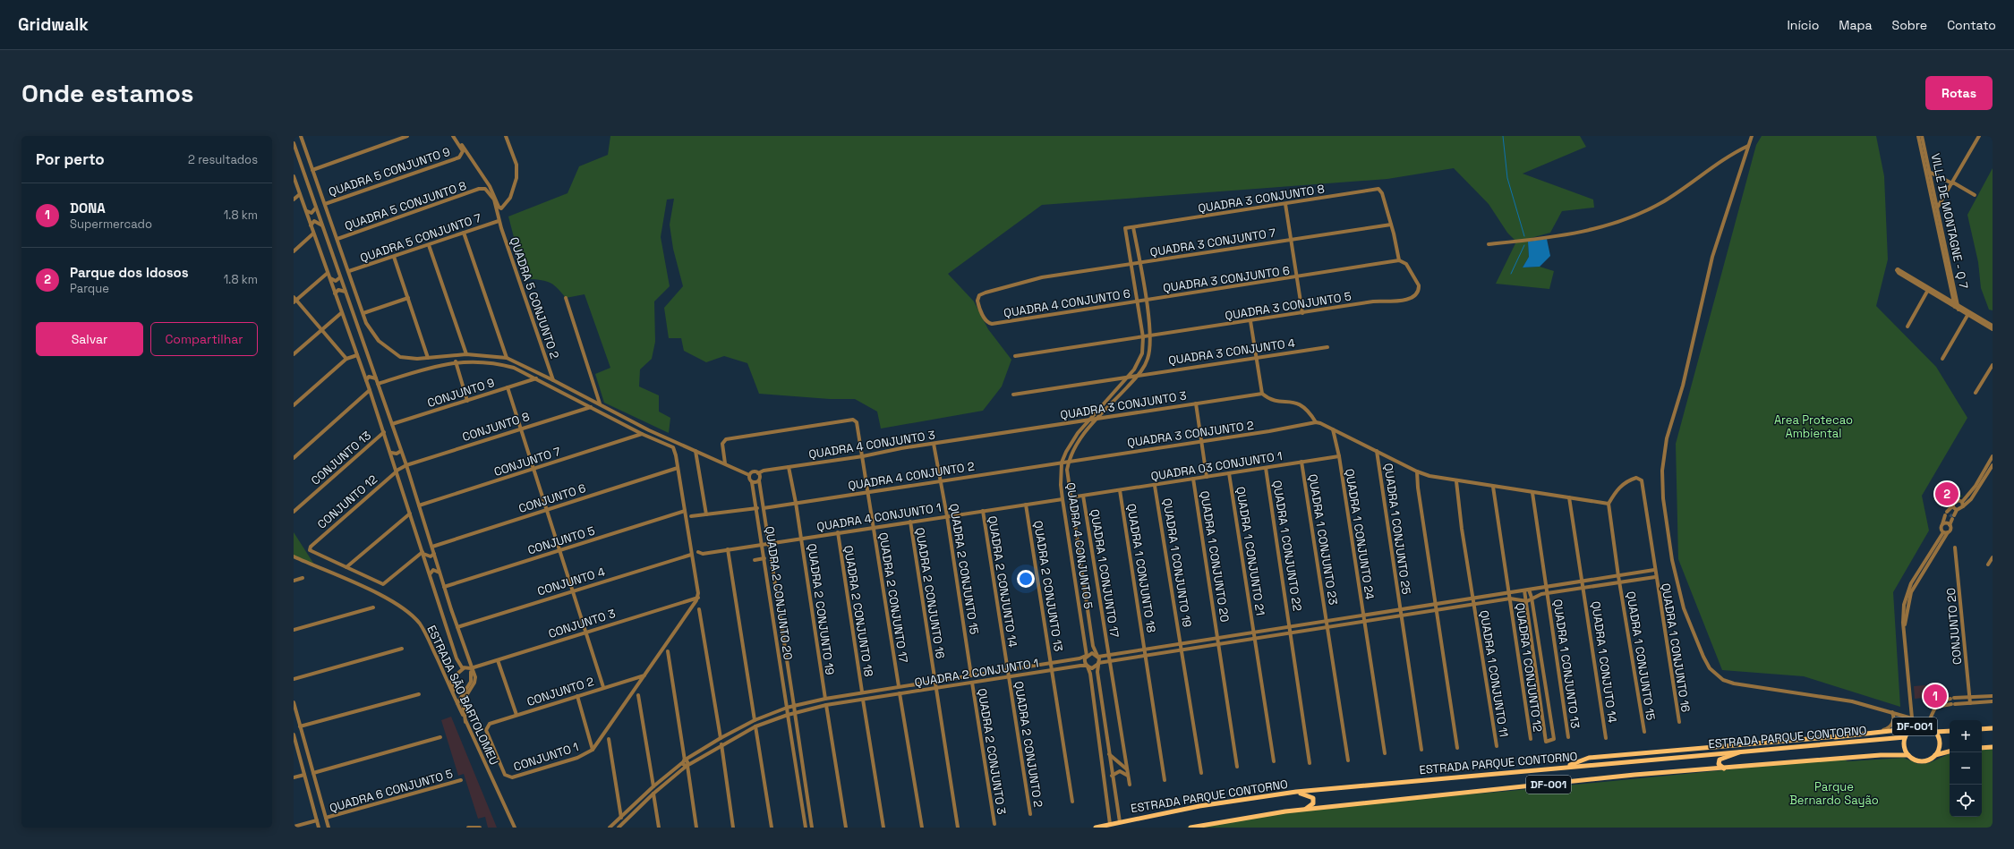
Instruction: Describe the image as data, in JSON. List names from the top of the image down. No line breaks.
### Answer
{"streets":{"main road":["DF-001","ESTRADA PARQUE CONTORNO"],"street":["QUADRA 5 CONJUNTO 9","QUADRA 3 CONJUNTO 8","QUADRA 5 CONJUNTO 8","VILLE DE MONTAGNE - Q 7","QUADRA 5 CONJUNTO 7","QUADRA 3 CONJUNTO 7","QUADRA 3 CONJUNTO 6","QUADRA 5 CONJUNTO 2","QUADRA 4 CONJUNTO 6","QUADRA 3 CONJUNTO 5","QUADRA 3 CONJUNTO 4","CONJUNTO 9","QUADRA 3 CONJUNTO 3","CONJUNTO 8","QUADRA 3 CONJUNTO 2","QUADRA 4 CONJUNTO 3","CONJUNTO 13","CONJUNTO 7","QUADRA 03 CONJUNTO 1","QUADRA 4 CONJUNTO 2","CONJUNTO 6","CONJUNTO 12","QUADRA 4 CONJUNTO 1","QUADRA 1 CONJUNTO 25","QUADRA 1 CONJUNTO 24","QUADRA 1 CONJUNTO 23","CONJUNTO 5","QUADRA 4 CONJUNTO 5","QUADRA 1 CONJUNTO 22","QUADRA 1 CONJUNTO 21","QUADRA 1 CONJUNTO 20","QUADRA 1 CONJUNTO 19","QUADRA 1 CONJUNTO 18","QUADRA 2 CONJUNTO 15","QUADRA 1 CONJUNTO 17","CONJUNTO 4","QUADRA 2 CONJUNTO 14","QUADRA 2 CONJUNTO 13","QUADRA 2 CONJUNTO 20","QUADRA 2 CONJUNTO 16","QUADRA 2 CONJUNTO 17","QUADRA 2 CONJUNTO 19","QUADRA 2 CONJUNTO 18","CONJUNTO 3","CONJUNTO 20","QUADRA 1 CONJUNTO 16","QUADRA 1 CONJUNTO 15","QUADRA 1 CONJUTO 14","QUADRA 1 CONJUNTO 13","QUADRA 1 CONJUNTO 12","QUADRA 2 CONJUNTO 1","QUADRA 1 CONJUNTO 11","CONJUNTO 2","ESTRADA SÃO BARTOLOMEU","QUADRA 2 CONJUNTO 2","QUADRA 2 CONJUNTO 3","CONJUNTO 1","QUADRA 6 CONJUNTO 5"]},"crossings":[["QUADRA 3 CONJUNTO 8","QUADRA 3 CONJUNTO 7"],["QUADRA 3 CONJUNTO 8","QUADRA 4 CONJUNTO 5"],["QUADRA 5 CONJUNTO 8","QUADRA 5 CONJUNTO 2"],["QUADRA 5 CONJUNTO 7","QUADRA 5 CONJUNTO 2"],["QUADRA 3 CONJUNTO 7","QUADRA 3 CONJUNTO 6"],["QUADRA 3 CONJUNTO 7","QUADRA 4 CONJUNTO 6"],["QUADRA 3 CONJUNTO 7","QUADRA 4 CONJUNTO 5"],["QUADRA 3 CONJUNTO 6","QUADRA 4 CONJUNTO 6"],["QUADRA 3 CONJUNTO 6","QUADRA 3 CONJUNTO 5"],["QUADRA 4 CONJUNTO 6","QUADRA 4 CONJUNTO 5"],["QUADRA 3 CONJUNTO 5","QUADRA 4 CONJUNTO 5"],["QUADRA 3 CONJUNTO 4","QUADRA 4 CONJUNTO 5"],["QUADRA 3 CONJUNTO 4","QUADRA 1 CONJUNTO 17"],["QUADRA 3 CONJUNTO 3","QUADRA 4 CONJUNTO 3"],["QUADRA 3 CONJUNTO 3","QUADRA 4 CONJUNTO 5"],["QUADRA 3 CONJUNTO 3","QUADRA 1 CONJUNTO 17"],["CONJUNTO 8","CONJUNTO 12"],["QUADRA 3 CONJUNTO 2","QUADRA 4 CONJUNTO 2"],["QUADRA 3 CONJUNTO 2","QUADRA 4 CONJUNTO 5"],["QUADRA 3 CONJUNTO 2","QUADRA 1 CONJUNTO 17"],["QUADRA 4 CONJUNTO 3","QUADRA 2 CONJUNTO 15"],["QUADRA 4 CONJUNTO 3","QUADRA 2 CONJUNTO 20"],["QUADRA 4 CONJUNTO 3","QUADRA 2 CONJUNTO 17"],["QUADRA 4 CONJUNTO 3","QUADRA 2 CONJUNTO 19"],["QUADRA 03 CONJUNTO 1","QUADRA 4 CONJUNTO 1"],["QUADRA 03 CONJUNTO 1","QUADRA 1 CONJUNTO 24"],["QUADRA 03 CONJUNTO 1","QUADRA 1 CONJUNTO 23"],["QUADRA 03 CONJUNTO 1","QUADRA 4 CONJUNTO 5"],["QUADRA 03 CONJUNTO 1","QUADRA 1 CONJUNTO 22"],["QUADRA 03 CONJUNTO 1","QUADRA 1 CONJUNTO 21"],["QUADRA 03 CONJUNTO 1","QUADRA 1 CONJUNTO 20"],["QUADRA 03 CONJUNTO 1","QUADRA 1 CONJUNTO 19"],["QUADRA 03 CONJUNTO 1","QUADRA 1 CONJUNTO 18"],["QUADRA 03 CONJUNTO 1","QUADRA 1 CONJUNTO 17"],["QUADRA 4 CONJUNTO 2","QUADRA 4 CONJUNTO 5"],["QUADRA 4 CONJUNTO 2","QUADRA 2 CONJUNTO 15"],["QUADRA 4 CONJUNTO 2","QUADRA 2 CONJUNTO 17"],["QUADRA 4 CONJUNTO 2","QUADRA 2 CONJUNTO 19"],["QUADRA 4 CONJUNTO 1","QUADRA 4 CONJUNTO 5"],["QUADRA 4 CONJUNTO 1","QUADRA 2 CONJUNTO 15"],["QUADRA 4 CONJUNTO 1","QUADRA 2 CONJUNTO 14"],["QUADRA 4 CONJUNTO 1","QUADRA 2 CONJUNTO 13"],["QUADRA 4 CONJUNTO 1","QUADRA 2 CONJUNTO 20"],["QUADRA 4 CONJUNTO 1","QUADRA 2 CONJUNTO 16"],["QUADRA 4 CONJUNTO 1","QUADRA 2 CONJUNTO 17"],["QUADRA 4 CONJUNTO 1","QUADRA 2 CONJUNTO 19"],["QUADRA 4 CONJUNTO 1","QUADRA 2 CONJUNTO 18"],["QUADRA 4 CONJUNTO 5","QUADRA 1 CONJUNTO 17"],["QUADRA 2 CONJUNTO 14","QUADRA 2 CONJUNTO 1"],["QUADRA 2 CONJUNTO 14","QUADRA 2 CONJUNTO 2"],["QUADRA 2 CONJUNTO 13","QUADRA 2 CONJUNTO 1"],["QUADRA 2 CONJUNTO 20","QUADRA 2 CONJUNTO 1"],["QUADRA 2 CONJUNTO 16","QUADRA 2 CONJUNTO 1"],["QUADRA 1 CONJUNTO 16","QUADRA 1 CONJUNTO 15"],["QUADRA 2 CONJUNTO 1","QUADRA 2 CONJUNTO 2"],["QUADRA 2 CONJUNTO 1","QUADRA 2 CONJUNTO 3"],["CONJUNTO 2","CONJUNTO 1"],["DF-001","ESTRADA PARQUE CONTORNO"]],"parks":["Area Protecao Ambiental","Parque Bernardo Sayão"],"page":{"header":"Gridwalk","nav":["Início","Mapa","Sobre","Contato"],"buttons":["Rotas",["Salvar","Compartilhar"]],"title":"Onde estamos","heading":["Por perto","2 resultados"],"list":[{"mark":"1","name":"DONA","note":"Supermercado","value":"1.8 km"},{"mark":"2","name":"Parque dos Idosos","note":"Parque","value":"1.8 km"}],"pins":["2","1"],"map_buttons":["+","−"]}}
